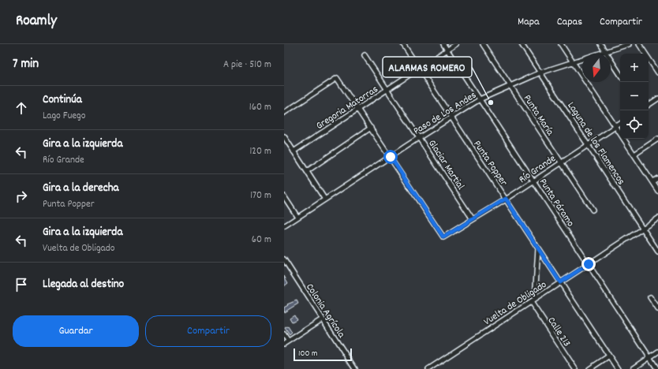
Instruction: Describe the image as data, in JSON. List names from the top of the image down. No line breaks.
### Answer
{"streets":{"street":["Gregoria Matorras","Paso de Los Andes","Punta María","Laguna de los Flamencos","Punta Popper","Glaciar Martial","Río Grande","Punta Páramo","Vuelta de Obligado","Colonia Agrícola","Calle 213"]},"crossings":[["Gregoria Matorras","Punta Popper"],["Gregoria Matorras","Glaciar Martial"],["Gregoria Matorras","Punta Páramo"],["Paso de Los Andes","Punta María"],["Paso de Los Andes","Laguna de los Flamencos"],["Paso de Los Andes","Punta Popper"],["Paso de Los Andes","Glaciar Martial"],["Paso de Los Andes","Río Grande"],["Paso de Los Andes","Punta Páramo"],["Punta María","Río Grande"],["Laguna de los Flamencos","Río Grande"],["Laguna de los Flamencos","Vuelta de Obligado"],["Punta Popper","Río Grande"],["Punta Popper","Vuelta de Obligado"],["Glaciar Martial","Río Grande"],["Río Grande","Punta Páramo"],["Punta Páramo","Vuelta de Obligado"],["Vuelta de Obligado","Calle 213"]],"places":["ALARMAS ROMERO"],"scale_bar":"100 m","north":"bottom","page":{"header":"Roamly","nav":["Mapa","Capas","Compartir"],"heading":["7 min","A pie · 510 m"],"map_buttons":["+","−"],"list":[["Continúa","Lago Fuego","160 m"],["Gira a la izquierda","Río Grande","120 m"],["Gira a la derecha","Punta Popper","170 m"],["Gira a la izquierda","Vuelta de Obligado","60 m"],"Llegada al destino"],"buttons":["Guardar","Compartir"],"scale":"100 m"}}
